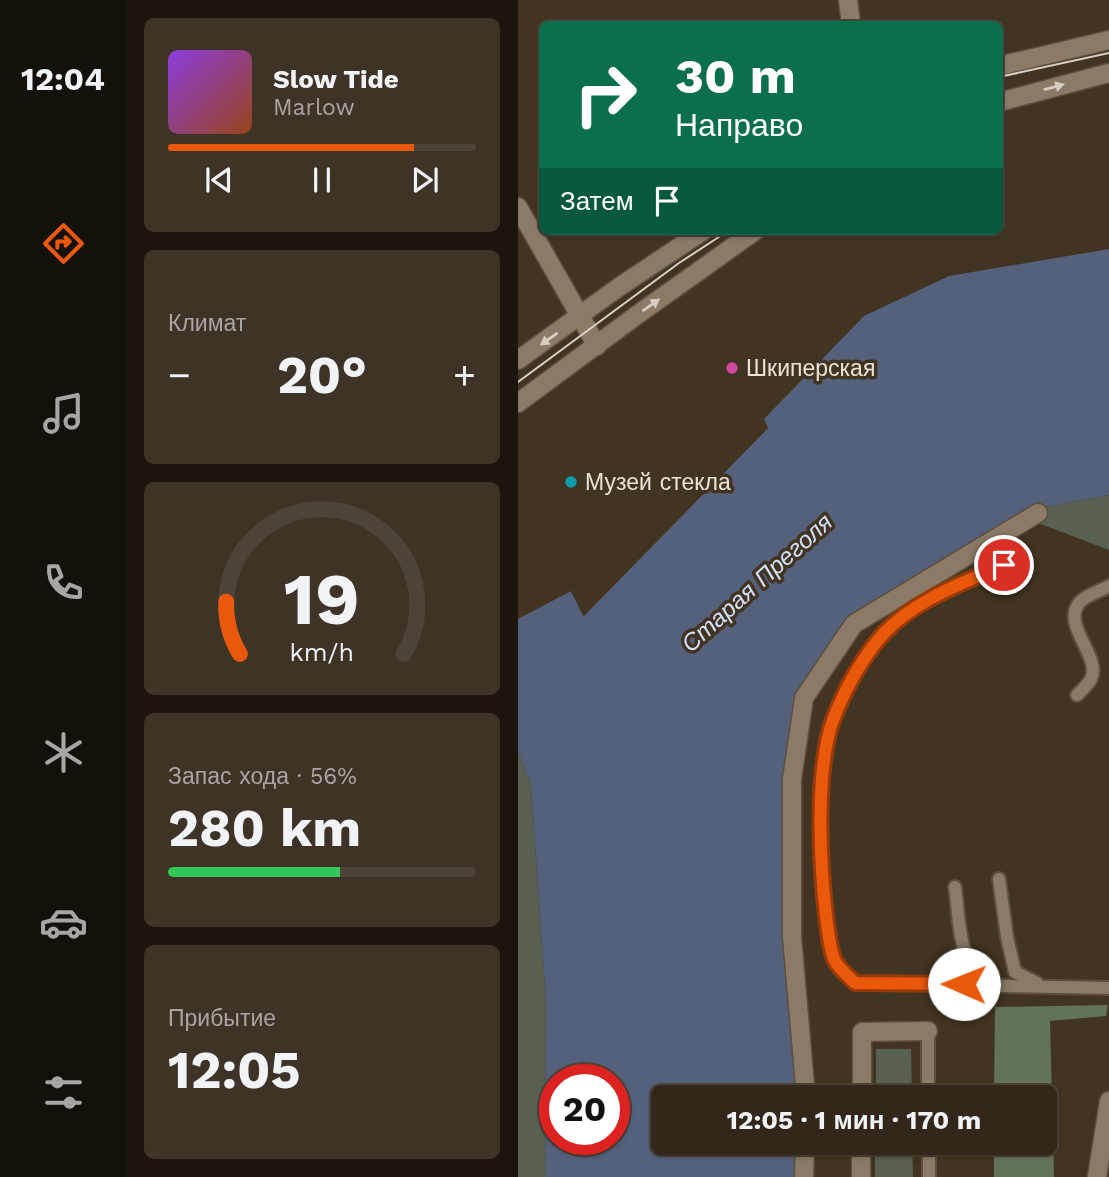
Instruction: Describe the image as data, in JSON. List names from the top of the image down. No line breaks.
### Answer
{"water":["Старая Преголя"],"places":["Шкиперская","Музей стекла"],"page":{"tabs":"12:04","turn":["30 m","Направо"],"song":["Slow Tide","Marlow"],"then":"Затем","tile":["Климат",["Запас хода · 56%","280 km"],["Прибытие","12:05"]],"heat":["−","20°","+"],"limit":"20","trip":"12:05 · 1 мин · 170 m","gauge":["19","km/h"]}}
